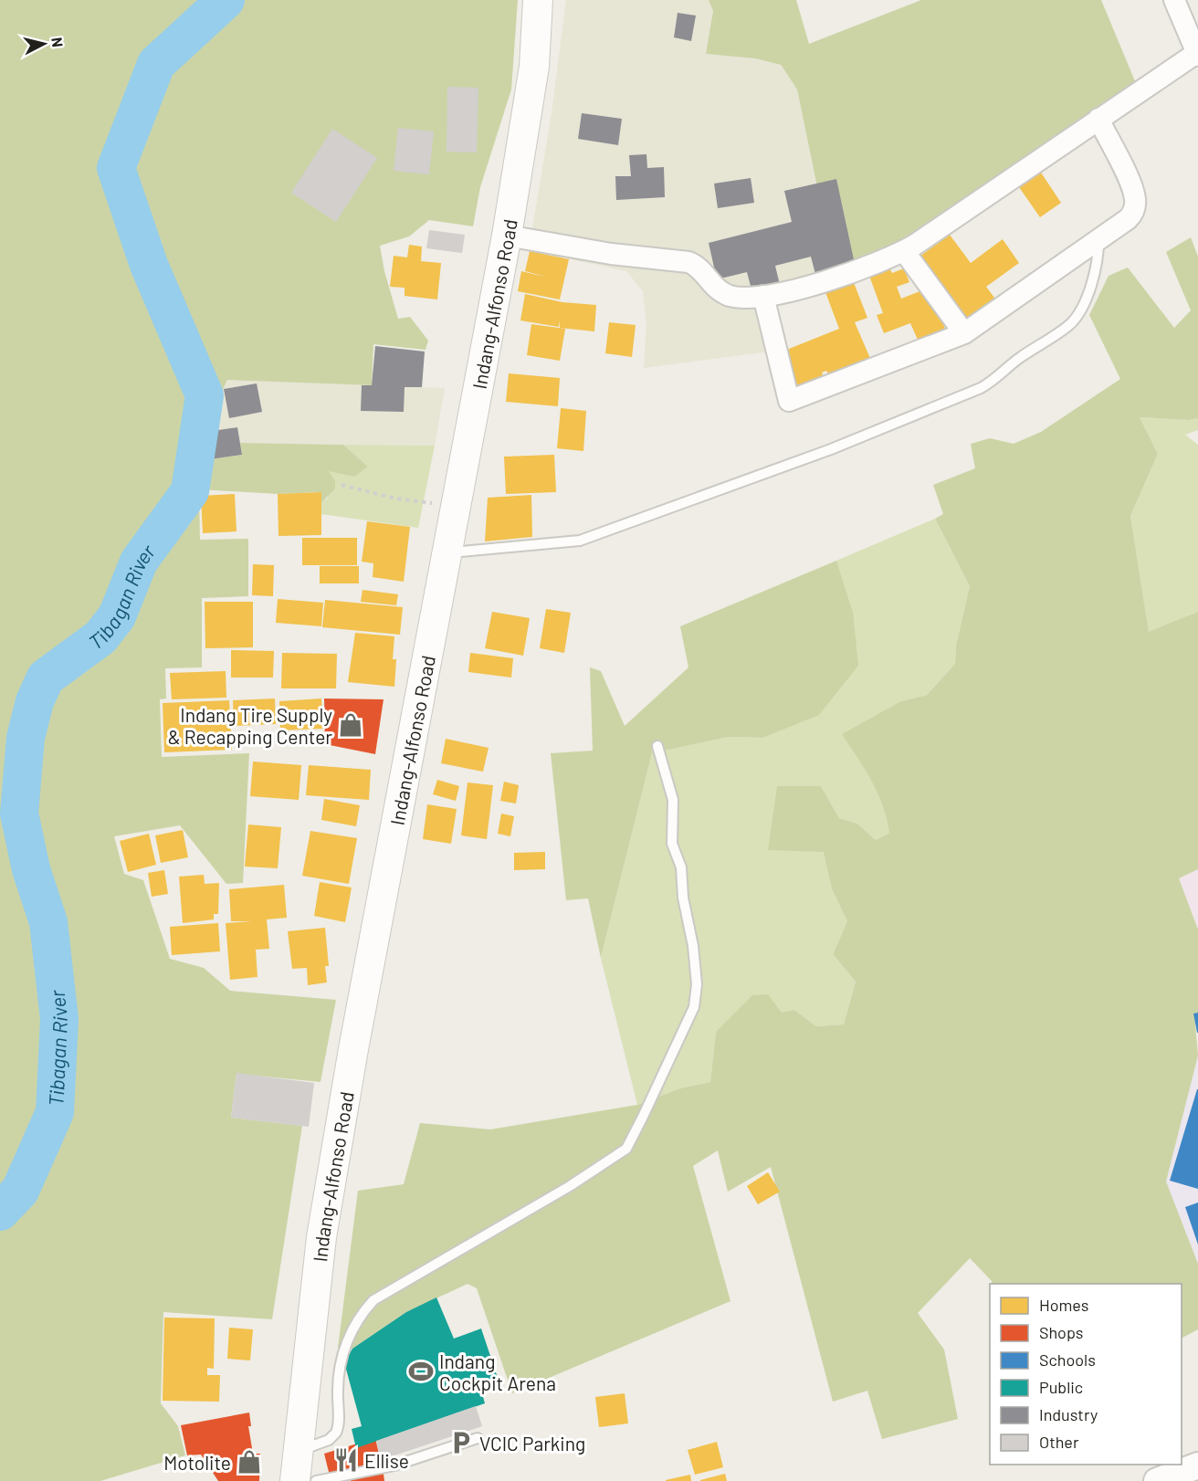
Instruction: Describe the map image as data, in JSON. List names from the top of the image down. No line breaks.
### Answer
{"streets":{"main road":["Indang-Alfonso Road"]},"water":["Tibagan River"],"places":{"shop":["Indang Tire Supply & Recapping Center","Motolite"],"sports":["Indang Cockpit Arena"],"parking":["VCIC Parking"],"restaurant":["Ellise"]},"legend":["Homes","Shops","Schools","Public","Industry","Other"],"north":"right"}
